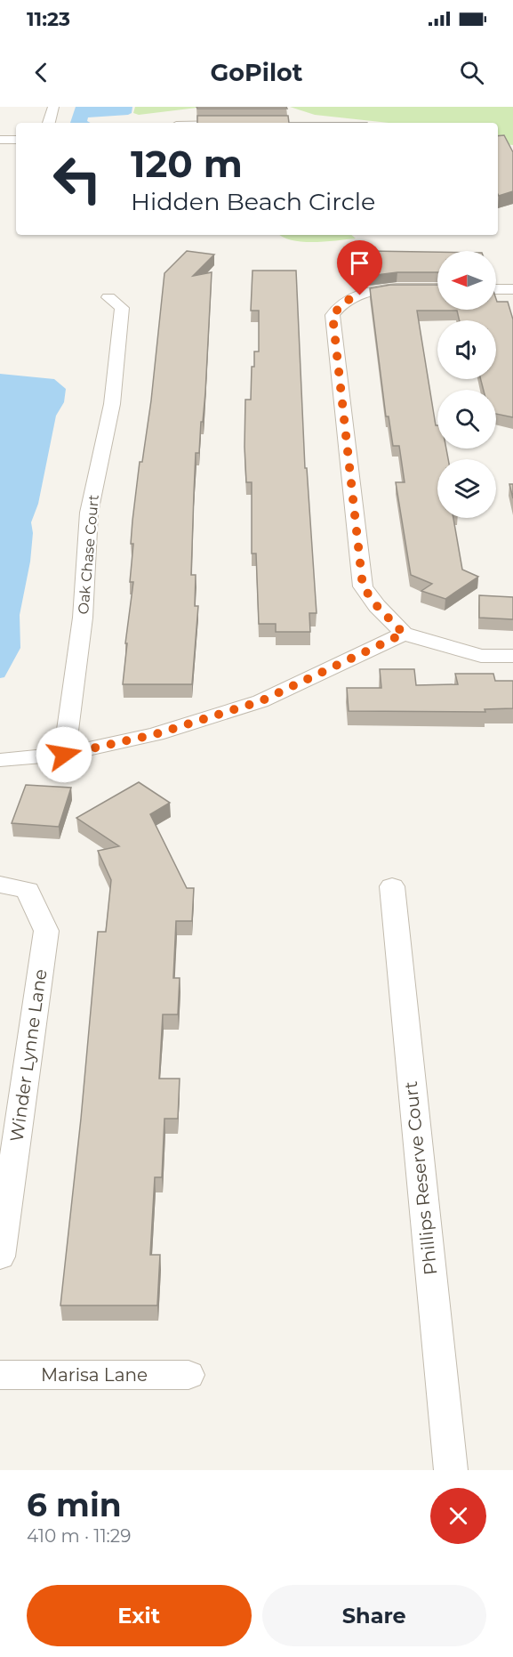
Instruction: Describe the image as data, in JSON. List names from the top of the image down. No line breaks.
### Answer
{"streets":{"street":["Oak Chase Court","Winder Lynne Lane","Phillips Reserve Court","Marisa Lane"]},"north":"left","page":{"status":"11:23","header":"GoPilot","turn":["120 m","Hidden Beach Circle"],"heading":["6 min","410 m · 11:29"],"buttons":["Exit","Share"]}}
